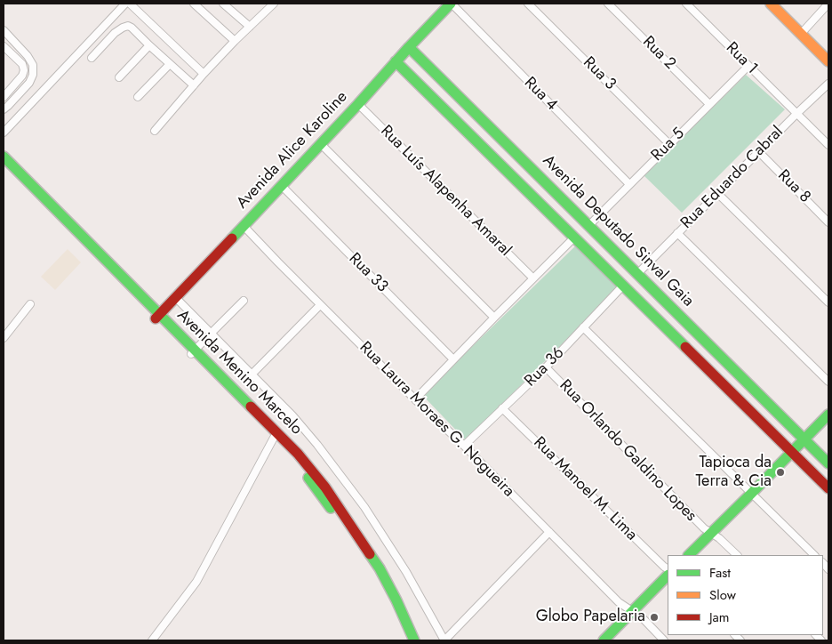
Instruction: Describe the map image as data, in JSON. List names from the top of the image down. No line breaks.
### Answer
{"streets":{"street":["Rua 2","Rua 1","Rua 3","Rua 4","Rua 5","Avenida Alice Karoline","Rua Eduardo Cabral","Rua 8","Rua Luís Alapenha Amaral","Avenida Deputado Sinval Gaia","Rua 33","Rua 36","Avenida Menino Marcelo","Rua Laura Moraes G. Nogueira","Rua Orlando Galdino Lopes","Rua Manoel M. Lima"]},"crossings":[["Rua 2","Rua 5"],["Rua 1","Rua 5"],["Rua 1","Rua Eduardo Cabral"],["Rua 3","Rua 5"],["Rua 4","Rua 5"],["Rua 4","Avenida Alice Karoline"],["Rua 5","Avenida Deputado Sinval Gaia"],["Avenida Alice Karoline","Rua Luís Alapenha Amaral"],["Avenida Alice Karoline","Avenida Deputado Sinval Gaia"],["Avenida Alice Karoline","Rua 33"],["Avenida Alice Karoline","Avenida Menino Marcelo"],["Avenida Alice Karoline","Rua Laura Moraes G. Nogueira"],["Rua Eduardo Cabral","Rua 8"],["Rua Eduardo Cabral","Avenida Deputado Sinval Gaia"],["Rua 36","Rua Laura Moraes G. Nogueira"],["Rua 36","Rua Orlando Galdino Lopes"],["Rua 36","Rua Manoel M. Lima"]],"places":["Tapioca da Terra & Cia","Globo Papelaria"],"legend":["Fast","Slow","Jam"]}
